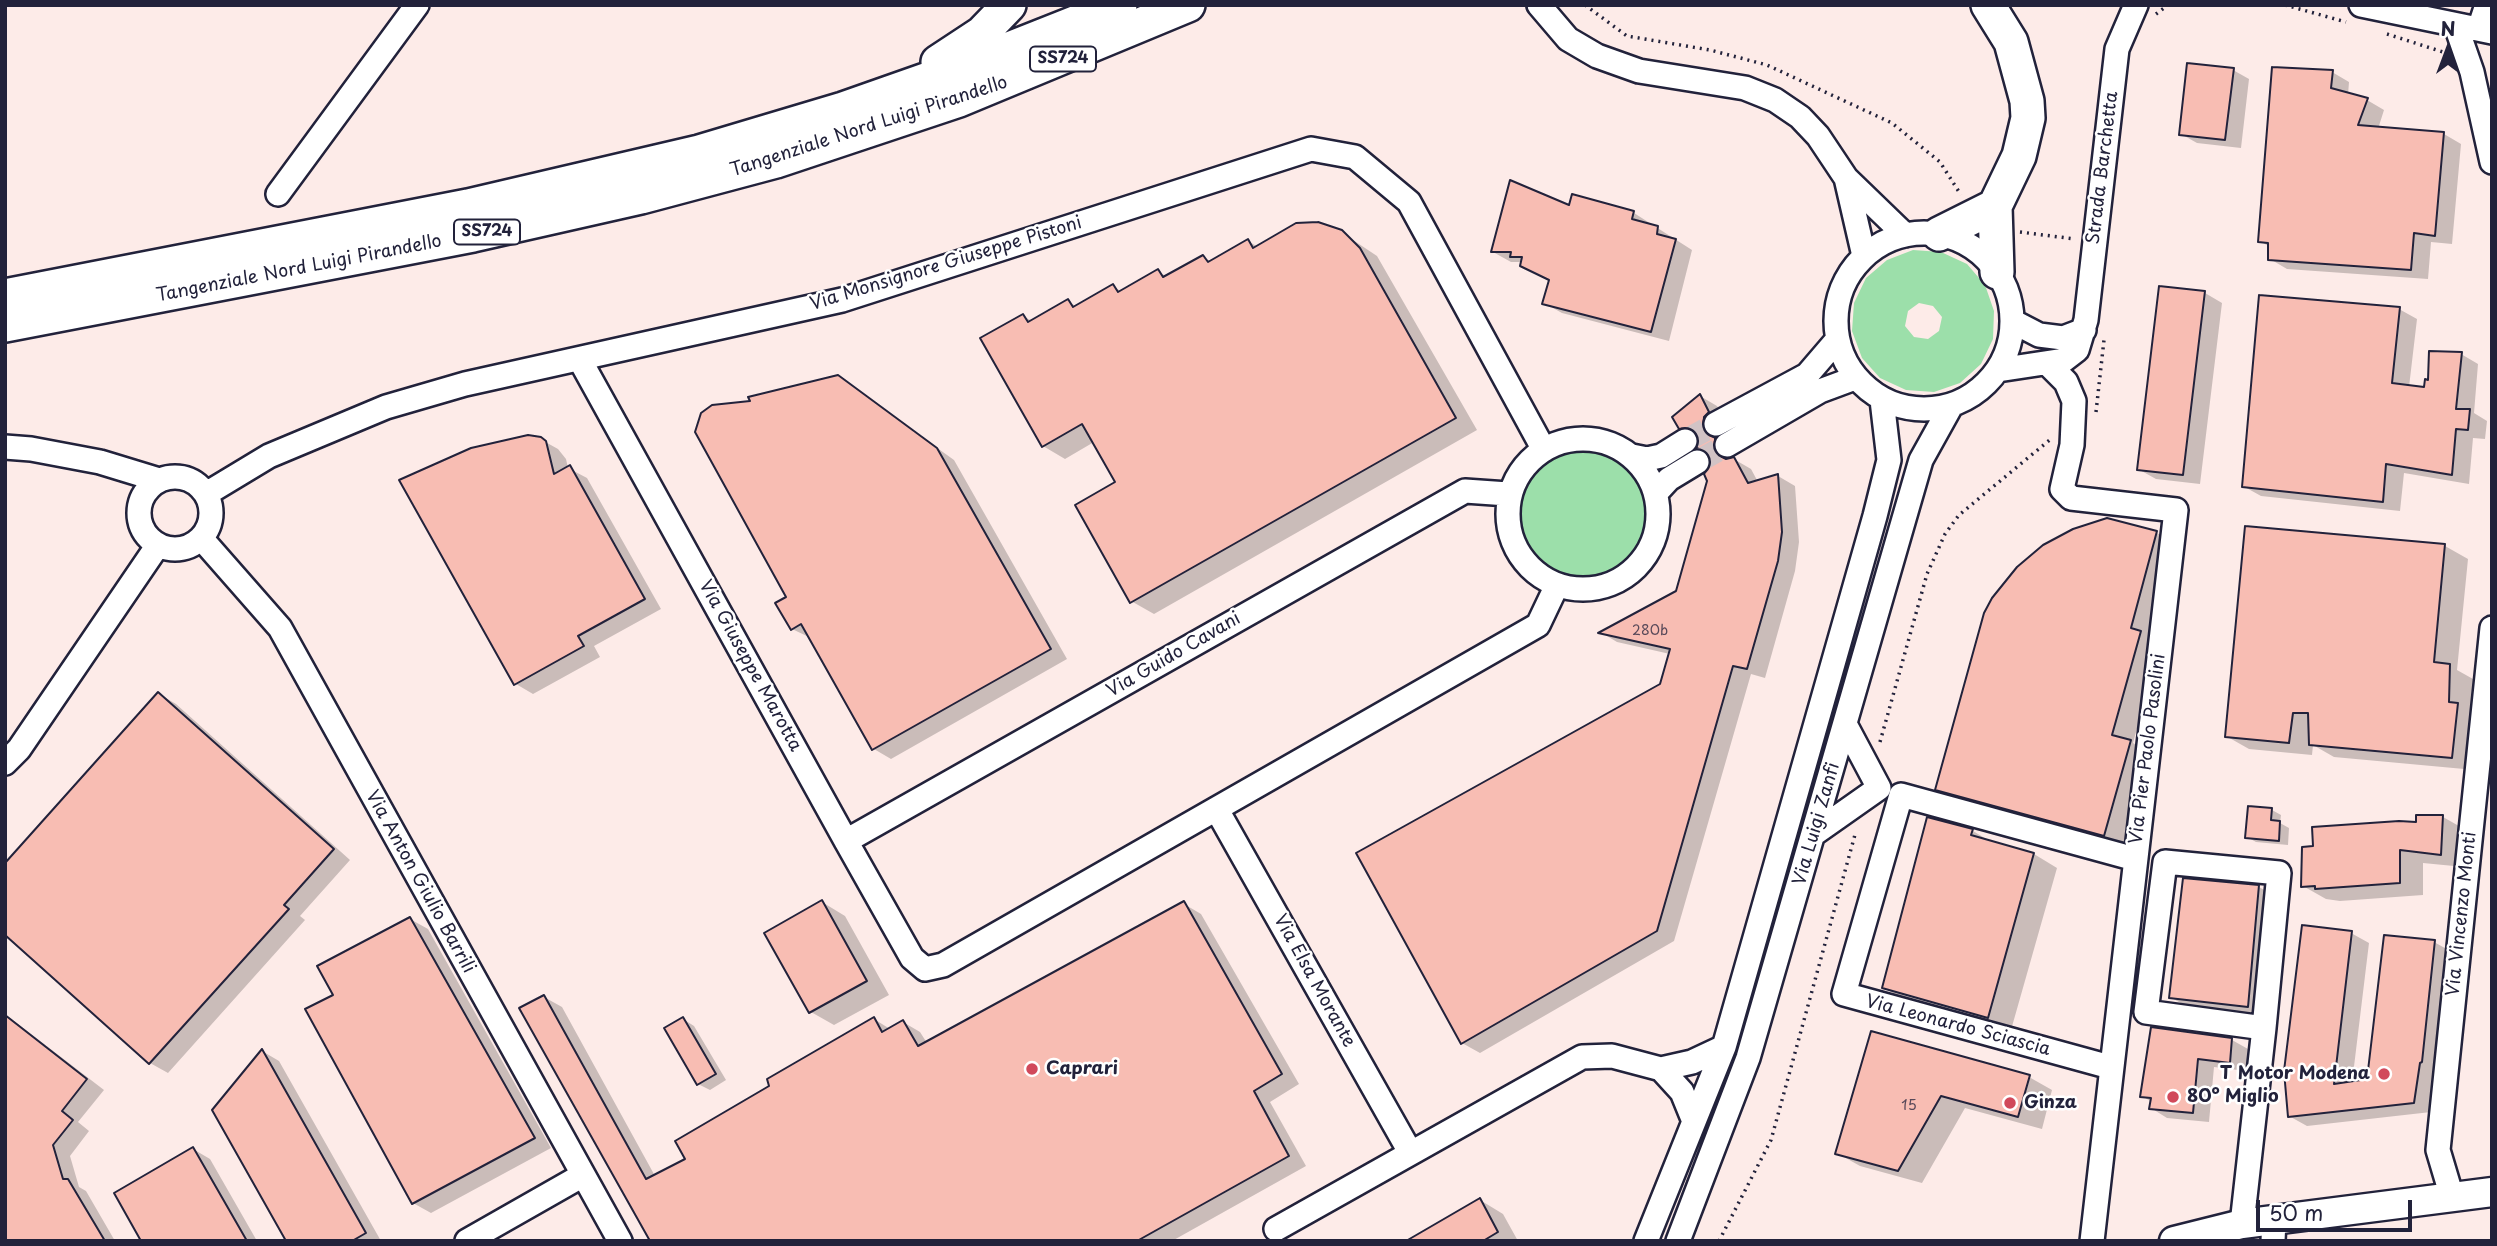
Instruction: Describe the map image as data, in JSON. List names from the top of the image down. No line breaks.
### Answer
{"streets":{"highway":["SS724","Tangenziale Nord Luigi Pirandello"],"street":["Strada Barchetta","Via Monsignore Giuseppe Pistoni","Via Guido Cavani","Via Giuseppe Marotta","Via Pier Paolo Pasolini","Via Luigi Zanfi","Via Anton Giulio Barrili","Via Vincenzo Monti","Via Elsa Morante","Via Leonardo Sciascia"]},"crossings":[["Strada Barchetta","Via Pier Paolo Pasolini"],["Strada Barchetta","Via Luigi Zanfi"],["Via Monsignore Giuseppe Pistoni","Via Guido Cavani"],["Via Monsignore Giuseppe Pistoni","Via Giuseppe Marotta"],["Via Monsignore Giuseppe Pistoni","Via Anton Giulio Barrili"],["Via Guido Cavani","Via Giuseppe Marotta"],["Via Giuseppe Marotta","Via Elsa Morante"],["Via Pier Paolo Pasolini","Via Leonardo Sciascia"]],"places":["Caprari","T Motor Modena","80° Miglio","Ginza"],"house_numbers":["280b","15"],"scale_bar":"50 m","north":"top"}
